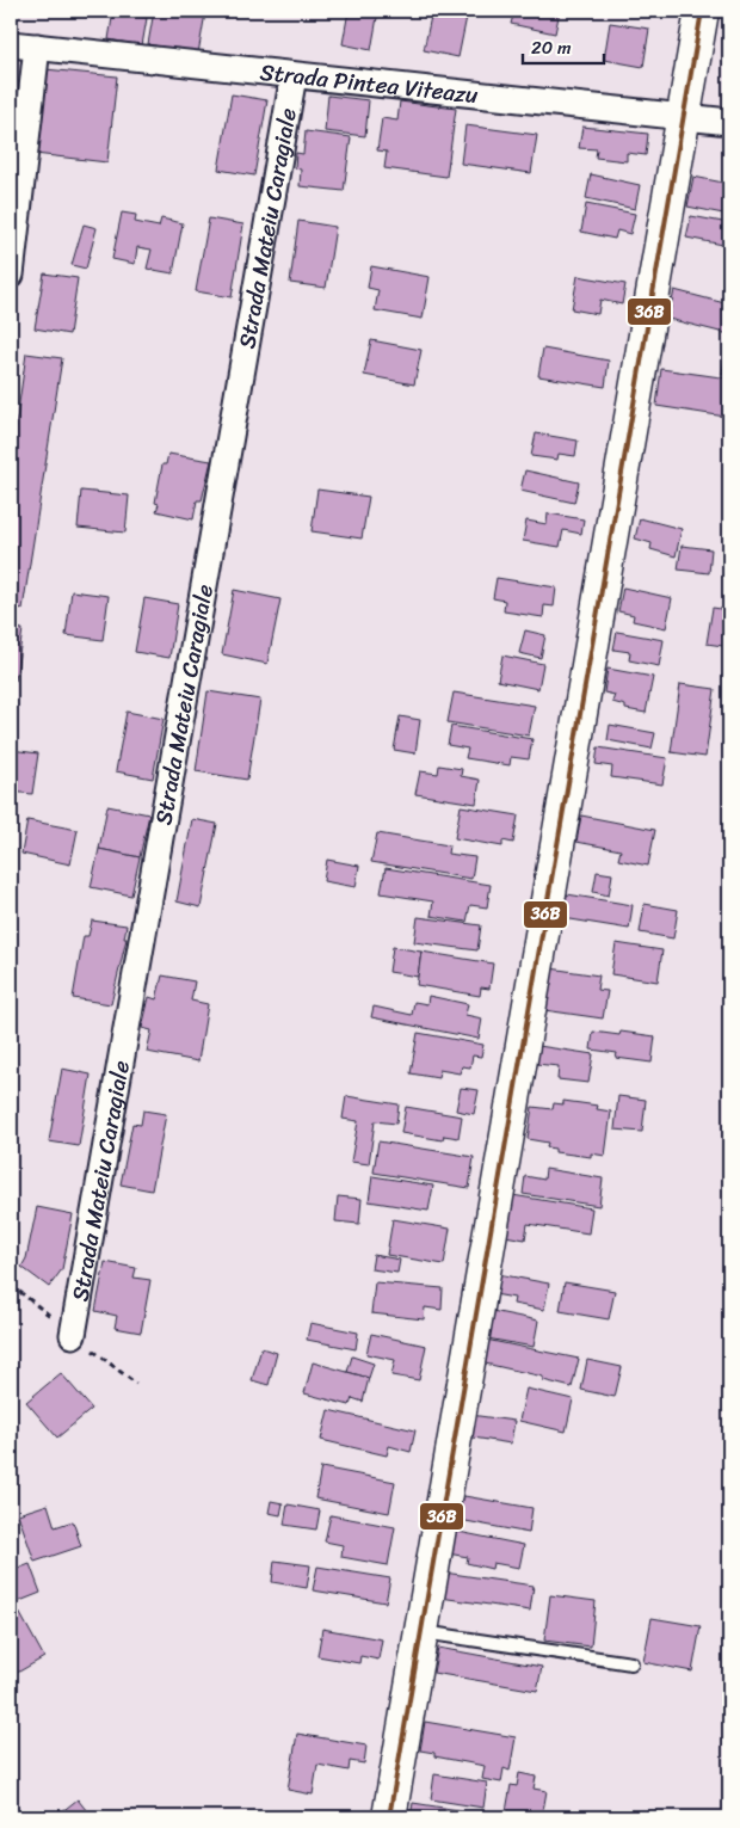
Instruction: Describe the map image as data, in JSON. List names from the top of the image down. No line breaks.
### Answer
{"streets":{"street":["Strada Pintea Viteazu","Strada Mateiu Caragiale"]},"crossings":[["Strada Pintea Viteazu","Strada Mateiu Caragiale"]],"lines":["transit line 36B"],"scale_bar":"20 m"}
